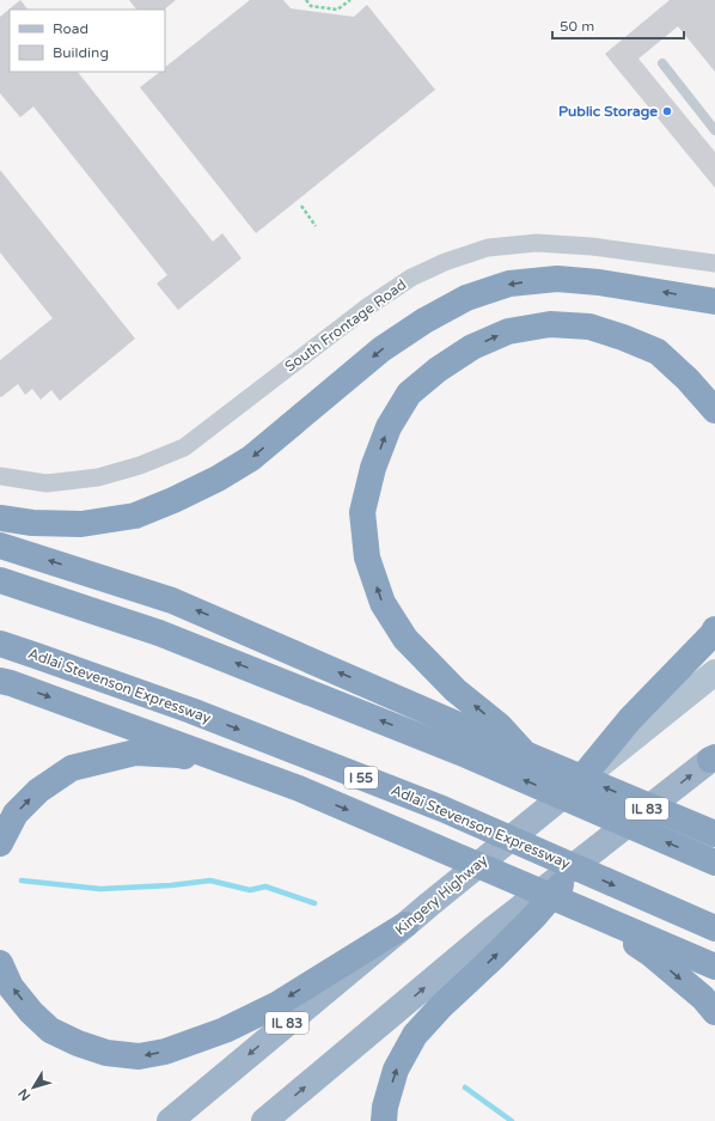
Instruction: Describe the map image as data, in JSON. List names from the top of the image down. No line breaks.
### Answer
{"streets":{"highway":["Adlai Stevenson Expressway","I 55","IL 83","Kingery Highway"],"street":["South Frontage Road"]},"places":["Public Storage"],"legend":["Road","Building"],"scale_bar":"50 m","north":"bottom left"}
